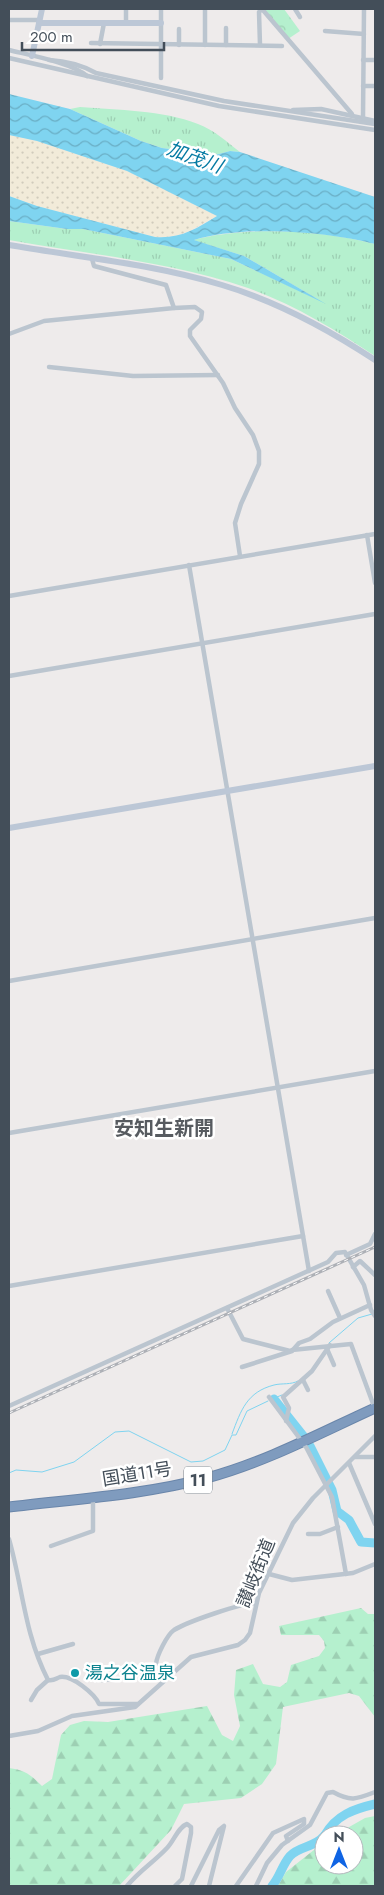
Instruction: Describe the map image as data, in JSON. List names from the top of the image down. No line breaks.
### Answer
{"streets":{"highway":["国道11号","11"],"street":["讃岐街道"]},"districts":["安知生新開"],"water":["加茂川"],"places":["湯之谷温泉"],"scale_bar":"200 m","north":"top"}
